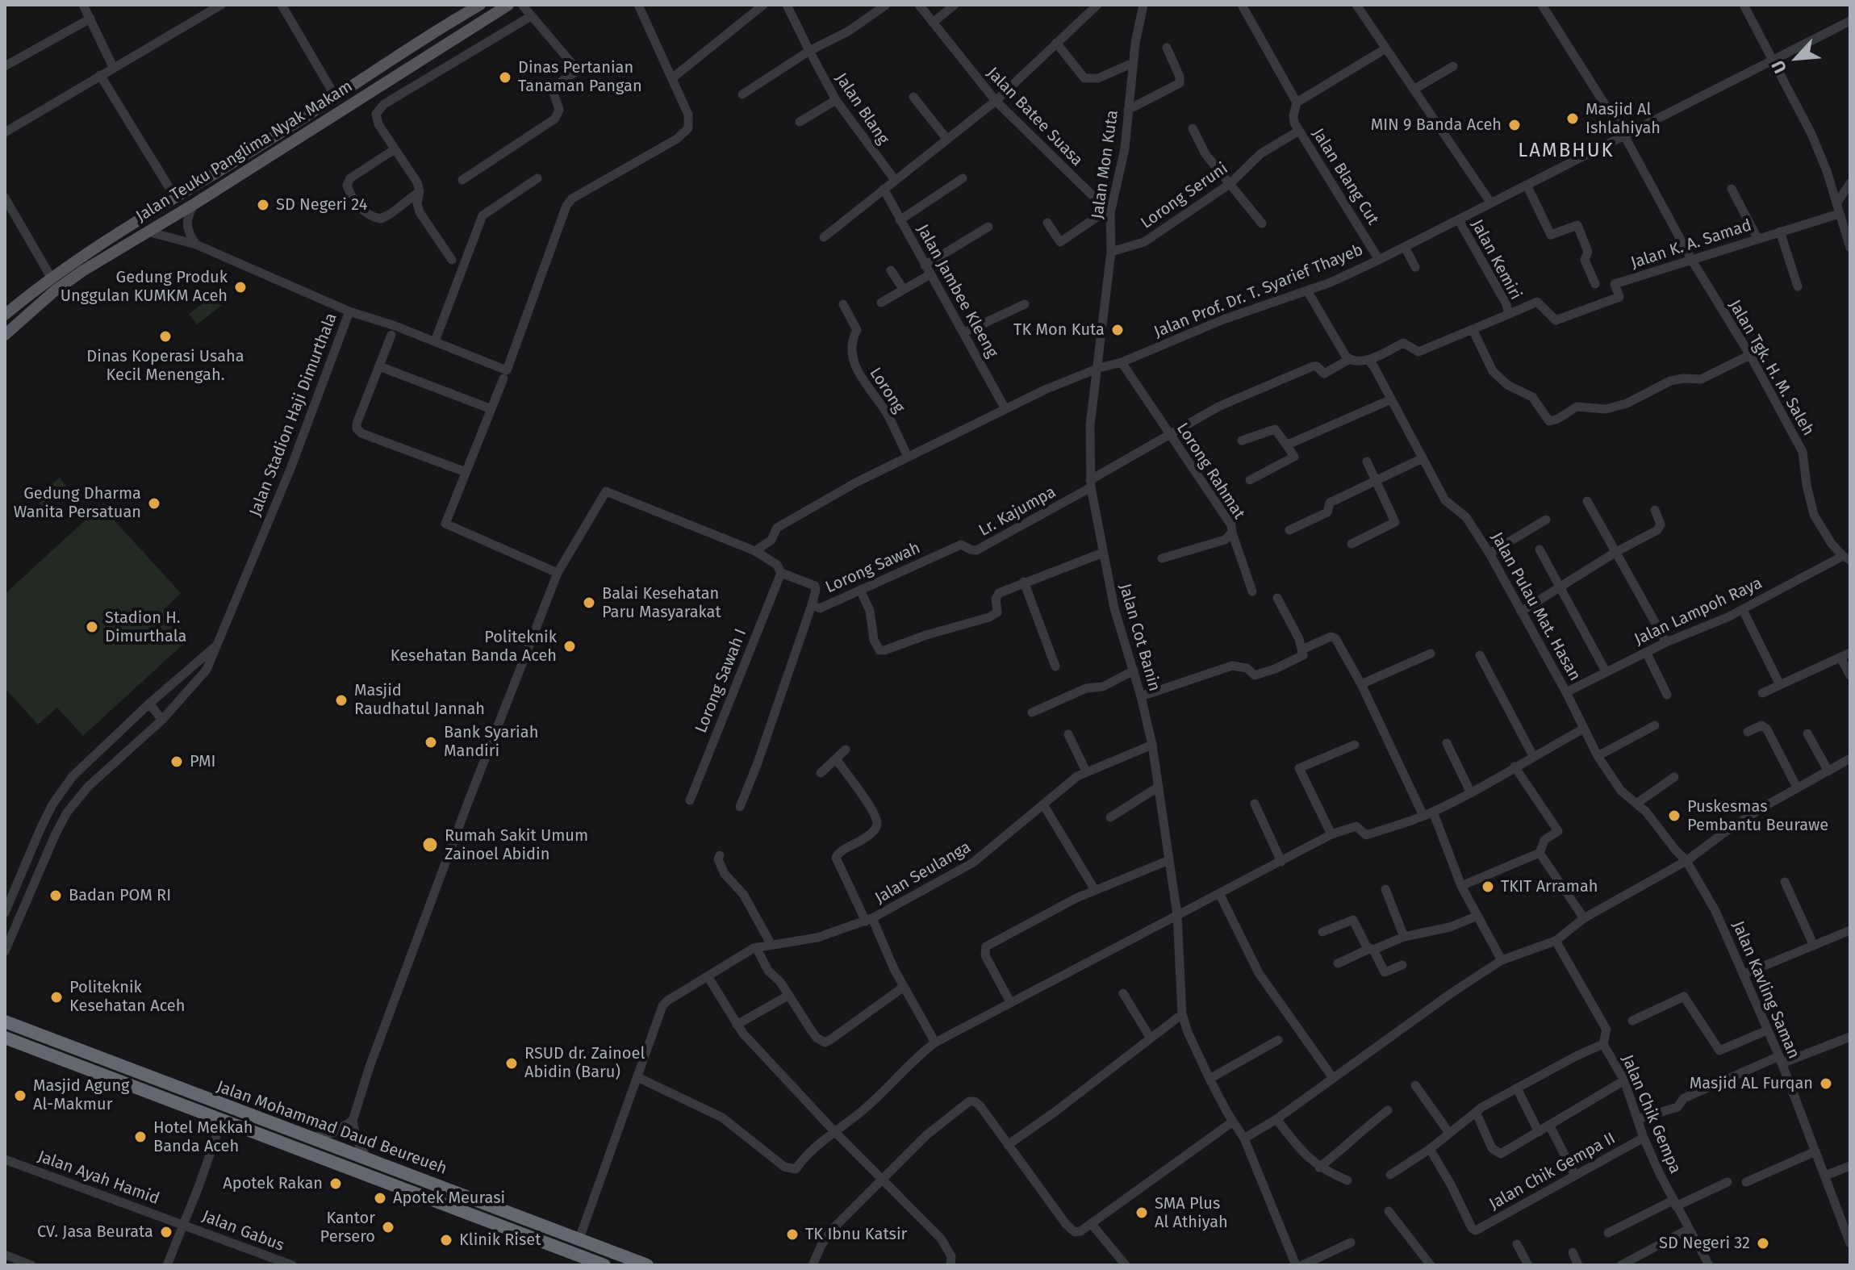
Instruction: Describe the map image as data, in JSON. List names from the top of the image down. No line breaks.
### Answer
{"streets":{"highway":["Jalan Mohammad Daud Beureueh"],"main road":["Jalan Teuku Panglima Nyak Makam"],"street":["Jalan Blang","Jalan Batee Suasa","Jalan Mon Kuta","Jalan Blang Cut","Lorong Seruni","Jalan K. A. Samad","Jalan Kemiri","Jalan Jambee Kleeng","Jalan Prof. Dr. T. Syarief Thayeb","Jalan Tgk. H. M. Saleh","Lorong","Jalan Stadion Haji Dimurthala","Lorong Rahmat","Lr. Kajumpa","Lorong Sawah","Jalan Pulau Mat. Hasan","Jalan Lampoh Raya","Jalan Cot Banin","Lorong Sawah I","Jalan Seulanga","Jalan Kavling Saman","Jalan Chik Gempa","Jalan Chik Gempa II","Jalan Ayah Hamid","Jalan Gabus"]},"crossings":[["Jalan Batee Suasa","Jalan Mon Kuta"],["Jalan Teuku Panglima Nyak Makam","Jalan Stadion Haji Dimurthala"],["Jalan Mon Kuta","Lorong Seruni"],["Jalan Mon Kuta","Jalan Prof. Dr. T. Syarief Thayeb"],["Jalan Mon Kuta","Jalan Cot Banin"],["Jalan Blang Cut","Lorong Seruni"],["Jalan Blang Cut","Jalan Prof. Dr. T. Syarief Thayeb"],["Jalan K. A. Samad","Jalan Kemiri"],["Jalan K. A. Samad","Jalan Tgk. H. M. Saleh"],["Jalan Kemiri","Jalan Prof. Dr. T. Syarief Thayeb"],["Jalan Kemiri","Jalan Pulau Mat. Hasan"],["Jalan Jambee Kleeng","Jalan Prof. Dr. T. Syarief Thayeb"],["Jalan Prof. Dr. T. Syarief Thayeb","Jalan Tgk. H. M. Saleh"],["Jalan Prof. Dr. T. Syarief Thayeb","Lorong"],["Jalan Prof. Dr. T. Syarief Thayeb","Lorong Rahmat"],["Jalan Prof. Dr. T. Syarief Thayeb","Lorong Sawah"],["Jalan Prof. Dr. T. Syarief Thayeb","Jalan Cot Banin"],["Jalan Tgk. H. M. Saleh","Jalan Lampoh Raya"],["Lorong Rahmat","Lr. Kajumpa"],["Lr. Kajumpa","Lorong Sawah"],["Lr. Kajumpa","Jalan Cot Banin"],["Lorong Sawah","Lorong Sawah I"],["Jalan Pulau Mat. Hasan","Jalan Lampoh Raya"],["Jalan Pulau Mat. Hasan","Jalan Kavling Saman"],["Jalan Cot Banin","Jalan Seulanga"],["Jalan Chik Gempa","Jalan Chik Gempa II"],["Jalan Ayah Hamid","Jalan Gabus"]],"districts":["LAMBHUK"],"places":["Dinas Pertanian Tanaman Pangan","Masjid Al Ishlahiyah","MIN 9 Banda Aceh","SD Negeri 24","Gedung Produk Unggulan KUMKM Aceh","TK Mon Kuta","Dinas Koperasi Usaha Kecil Menengah.","Gedung Dharma Wanita Persatuan","Balai Kesehatan Paru Masyarakat","Stadion H. Dimurthala","Politeknik Kesehatan Banda Aceh","Masjid Raudhatul Jannah","Bank Syariah Mandiri","PMI","Puskesmas Pembantu Beurawe","Rumah Sakit Umum Zainoel Abidin","TKIT Arramah","Badan POM RI","Politeknik Kesehatan Aceh","RSUD dr. Zainoel Abidin (Baru)","Masjid AL Furqan","Masjid Agung Al-Makmur","Hotel Mekkah Banda Aceh","Apotek Rakan","Apotek Meurasi","SMA Plus Al Athiyah","Kantor Persero","CV. Jasa Beurata","TK Ibnu Katsir","Klinik Riset","SD Negeri 32"],"north":"bottom left"}
